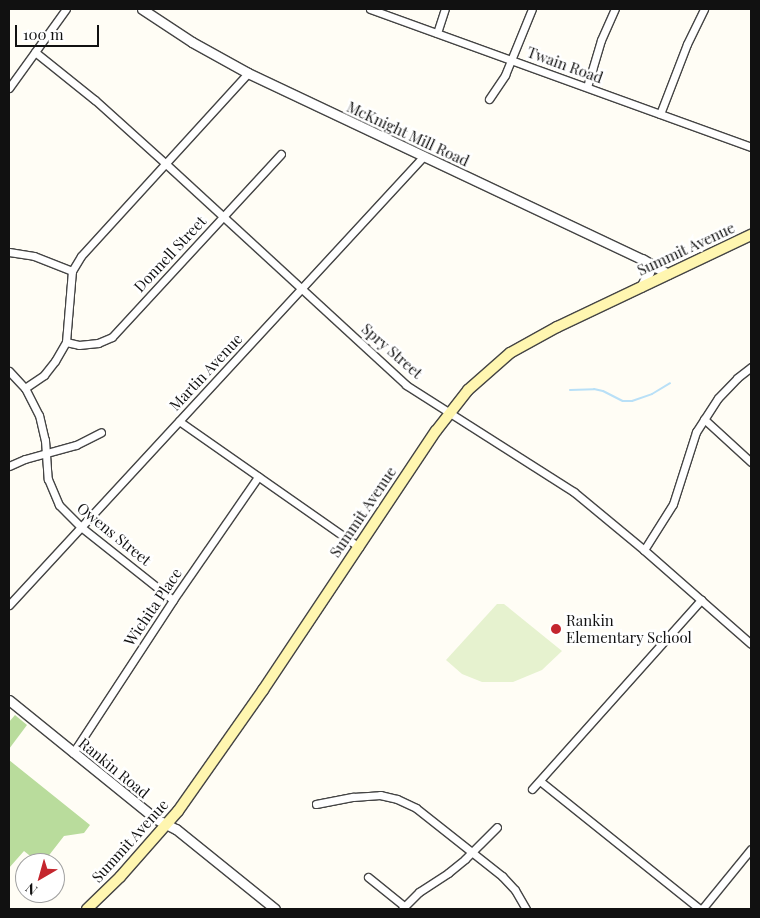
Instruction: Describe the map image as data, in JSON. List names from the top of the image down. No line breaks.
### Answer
{"streets":{"main road":["Summit Avenue"],"street":["Twain Road","McKnight Mill Road","Donnell Street","Spry Street","Martin Avenue","Owens Street","Wichita Place","Rankin Road"]},"crossings":[["McKnight Mill Road","Summit Avenue"],["McKnight Mill Road","Martin Avenue"],["Summit Avenue","Spry Street"],["Summit Avenue","Rankin Road"],["Donnell Street","Spry Street"],["Spry Street","Martin Avenue"],["Martin Avenue","Owens Street"],["Owens Street","Wichita Place"],["Wichita Place","Rankin Road"]],"places":["Rankin Elementary School"],"scale_bar":"100 m","north":"bottom left"}
